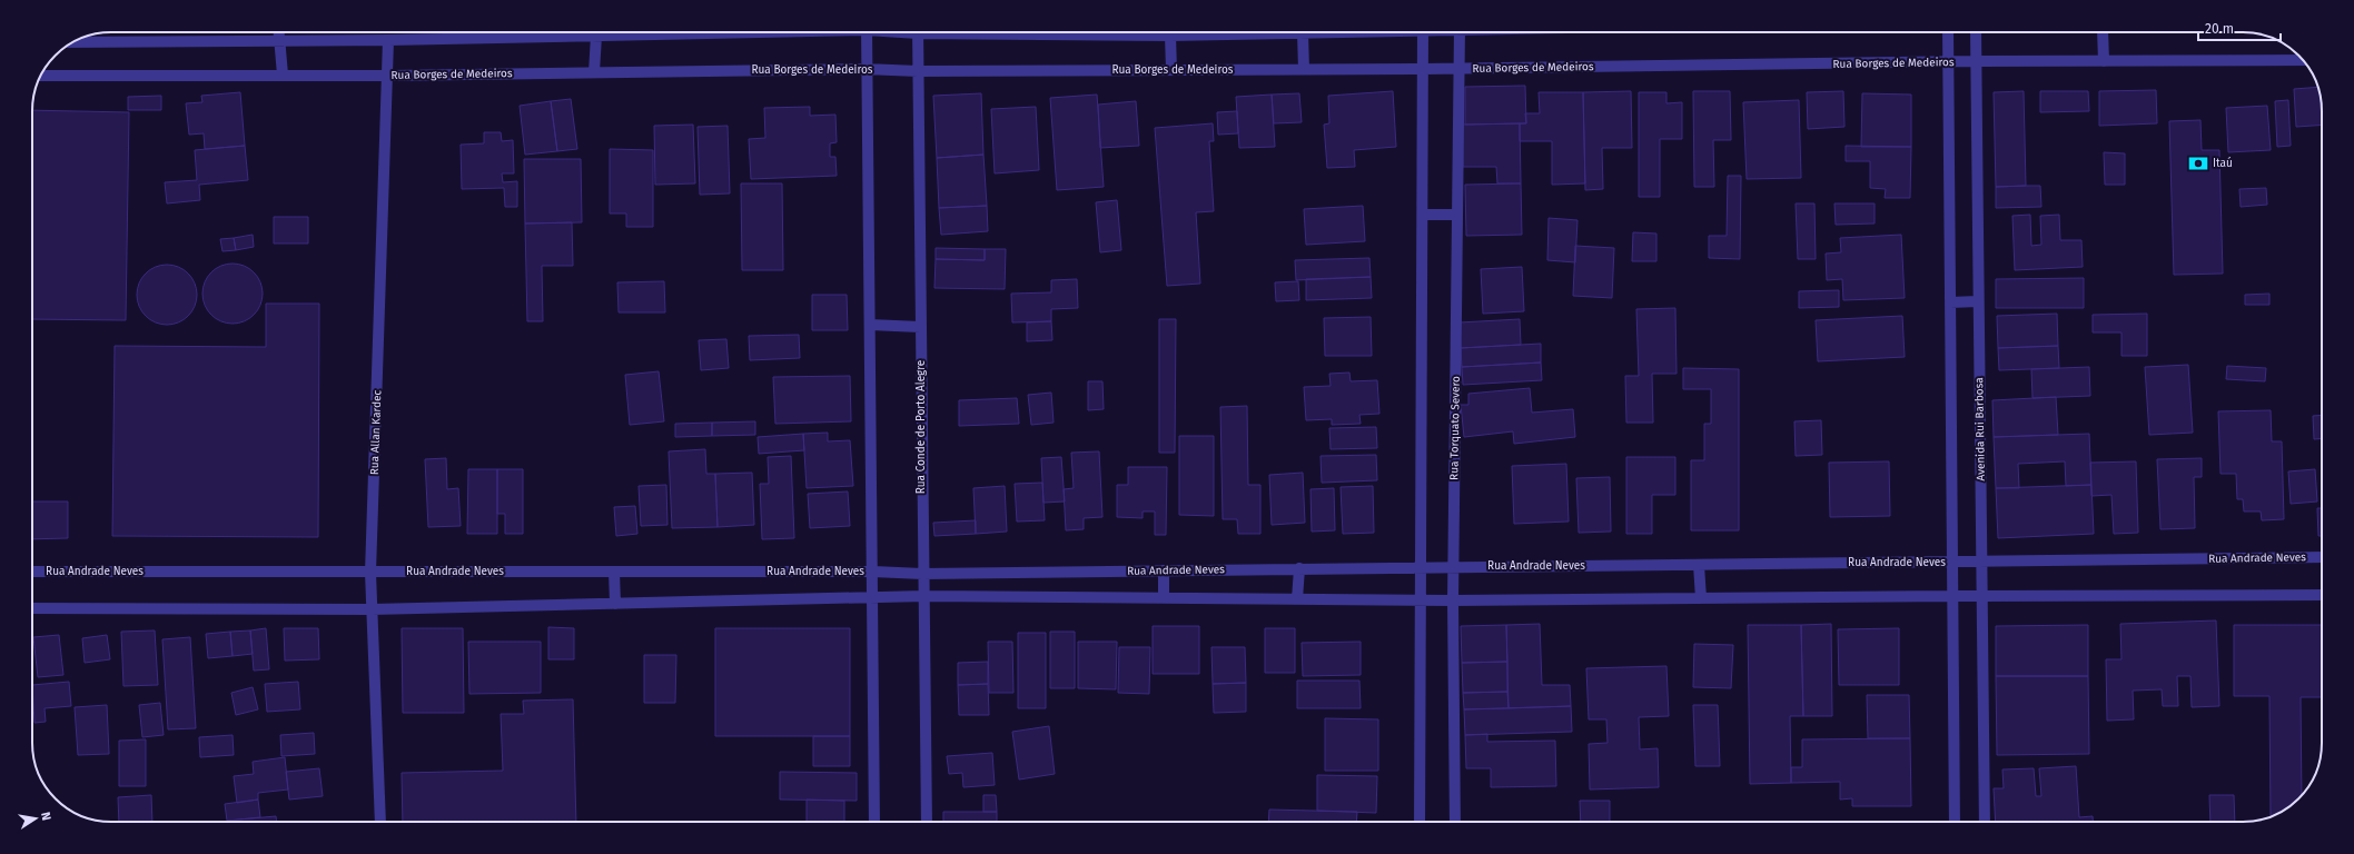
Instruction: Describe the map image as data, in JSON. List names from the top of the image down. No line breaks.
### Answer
{"streets":{"street":["Rua Borges de Medeiros","Rua Conde de Porto Alegre","Rua Torquato Severo","Avenida Rui Barbosa","Rua Allan Kardec","Rua Andrade Neves"]},"crossings":[["Rua Borges de Medeiros","Rua Conde de Porto Alegre"],["Rua Borges de Medeiros","Rua Torquato Severo"],["Rua Borges de Medeiros","Avenida Rui Barbosa"],["Rua Borges de Medeiros","Rua Allan Kardec"],["Rua Conde de Porto Alegre","Rua Andrade Neves"],["Rua Torquato Severo","Rua Andrade Neves"],["Avenida Rui Barbosa","Rua Andrade Neves"],["Rua Allan Kardec","Rua Andrade Neves"]],"places":{"bank":["Itaú"]},"scale_bar":"20 m","north":"right"}
